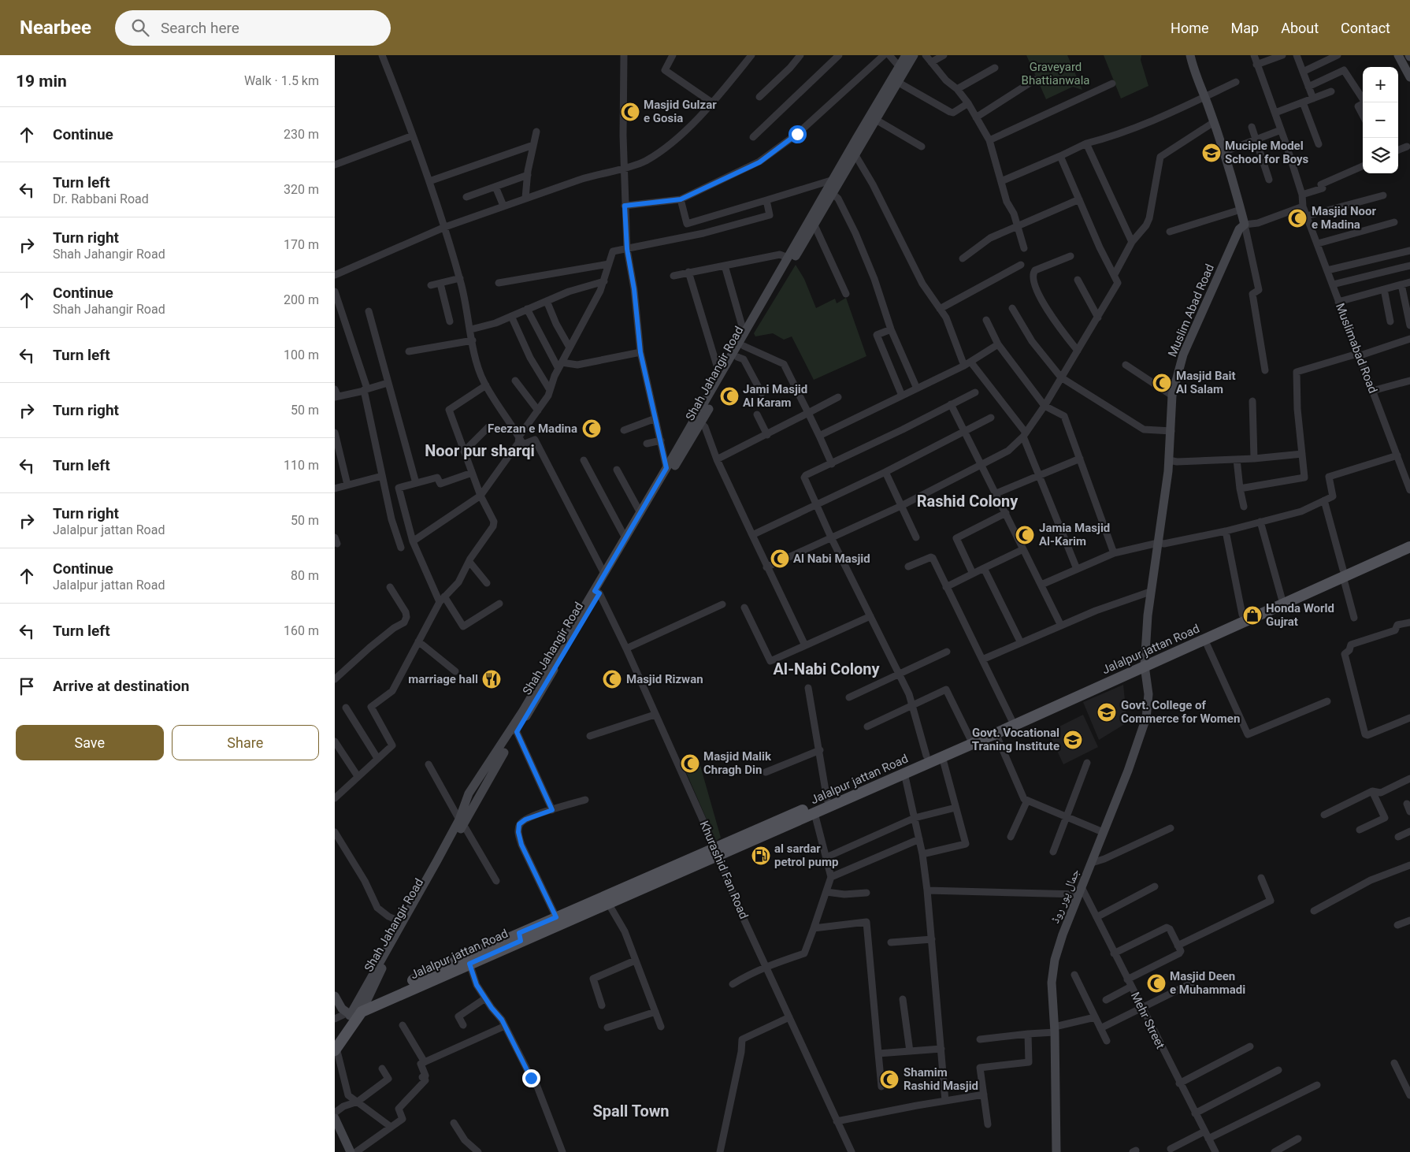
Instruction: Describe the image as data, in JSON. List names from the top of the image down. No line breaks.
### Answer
{"streets":{"main road":["Jalalpur jattan Road"],"street":["Muslim Abad Road","Muslimabad Road","Shah Jahangir Road","Khurashid Fan Road","جمال پور روڈ","Mehr Street"]},"crossings":[["Muslim Abad Road","Jalalpur jattan Road"],["Muslim Abad Road","جمال پور روڈ"],["Shah Jahangir Road","Jalalpur jattan Road"],["Shah Jahangir Road","Khurashid Fan Road"],["Jalalpur jattan Road","Khurashid Fan Road"],["Jalalpur jattan Road","جمال پور روڈ"],["جمال پور روڈ","Mehr Street"]],"districts":["Noor pur sharqi","Rashid Colony","Al-Nabi Colony","Spall Town"],"parks":["Graveyard Bhattianwala"],"places":{"mosque":["Masjid Gulzar e Gosia","Masjid Noor e Madina","Masjid Bait Al Salam","Jami Masjid Al Karam","Feezan e Madina","Jamia Masjid Al-Karim","Al Nabi Masjid","Masjid Rizwan","Masjid Malik Chragh Din","Masjid Deen e Muhammadi","Shamim Rashid Masjid"],"school or university":["Muciple Model School for Boys","Govt. College of Commerce for Women","Govt. Vocational Traning Institute"],"shop":["Honda World Gujrat"],"restaurant":["marriage hall"],"fuel station":["al sardar petrol pump"]},"page":{"header":"Nearbee","search":"Search here","nav":["Home","Map","About","Contact"],"heading":["19 min","Walk · 1.5 km"],"map_buttons":["+","−"],"list":[["Continue","230 m"],["Turn left","Dr. Rabbani Road","320 m"],["Turn right","Shah Jahangir Road","170 m"],["Continue","Shah Jahangir Road","200 m"],["Turn left","100 m"],["Turn right","50 m"],["Turn left","110 m"],["Turn right","Jalalpur jattan Road","50 m"],["Continue","Jalalpur jattan Road","80 m"],["Turn left","160 m"],"Arrive at destination"],"buttons":["Save","Share"]}}
